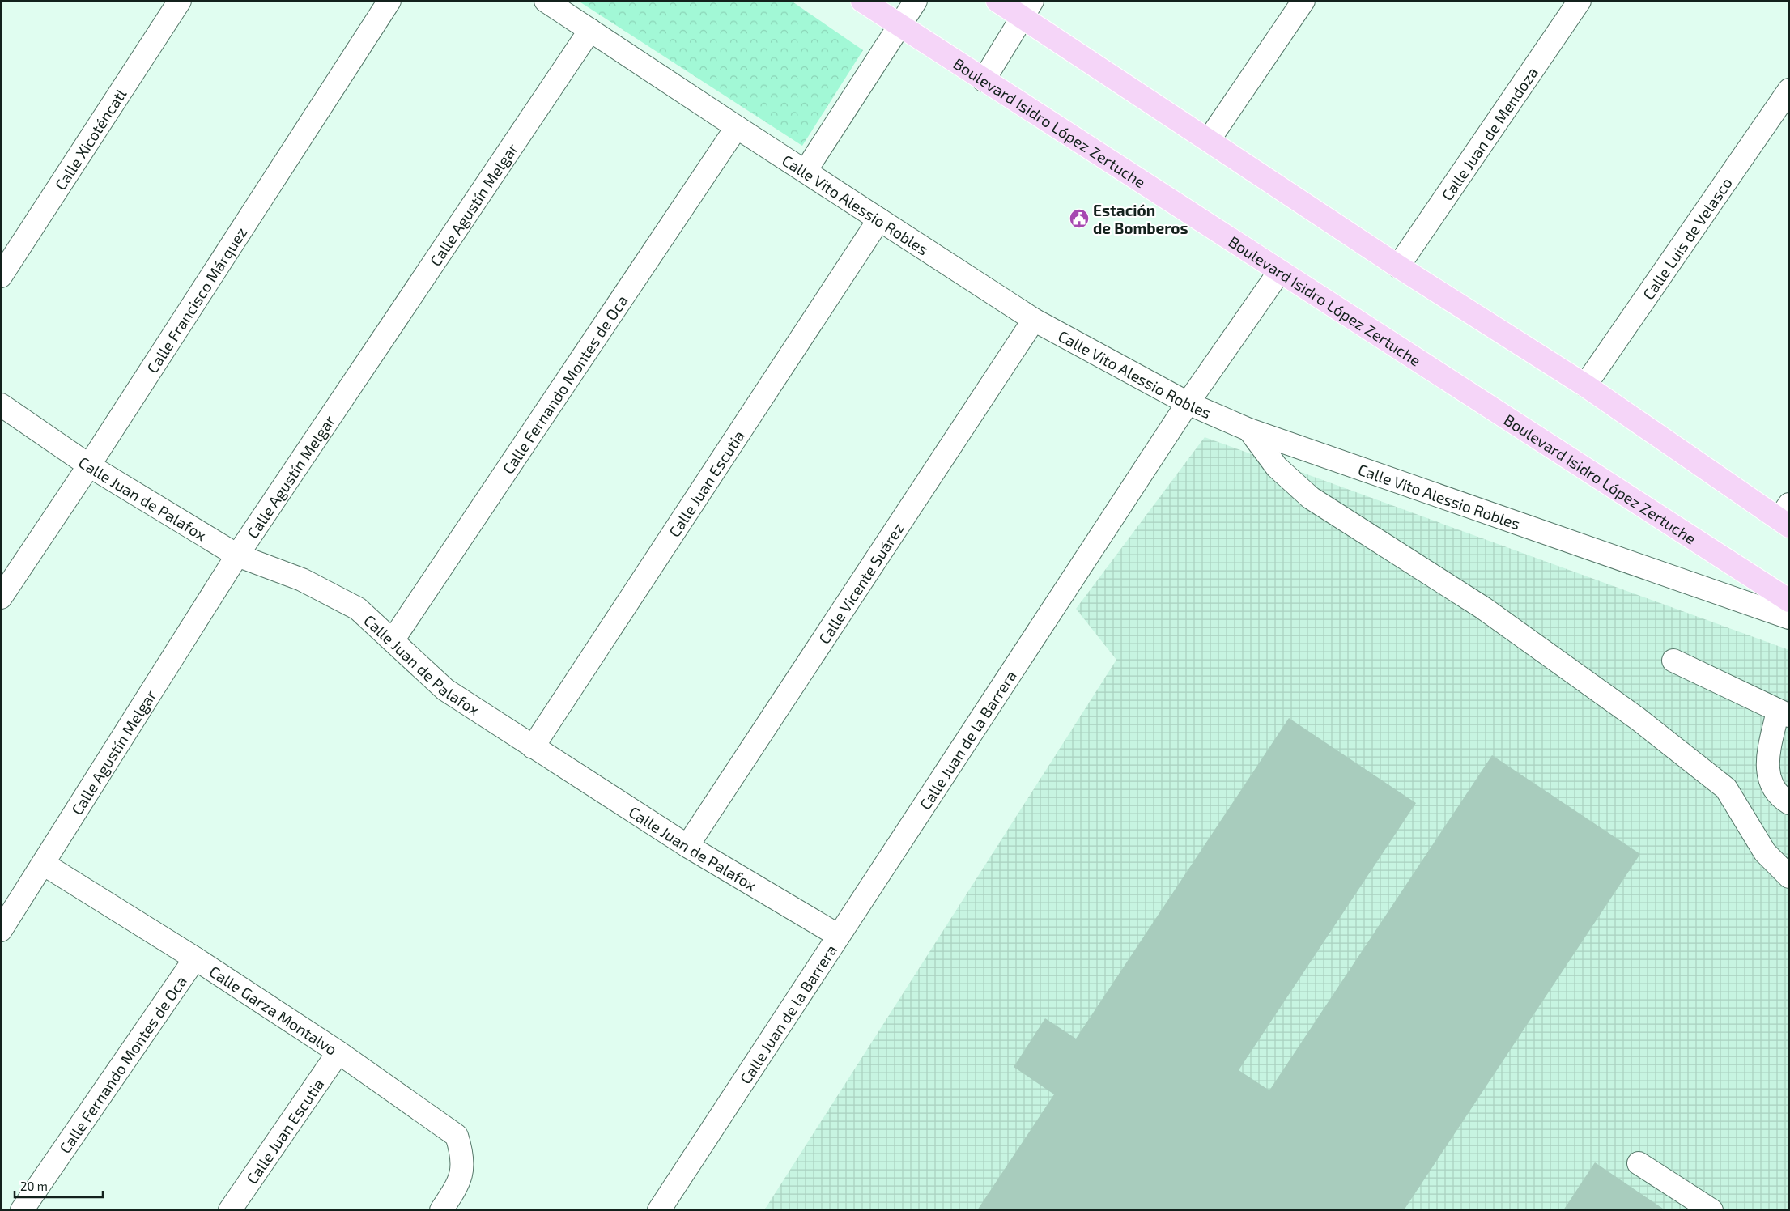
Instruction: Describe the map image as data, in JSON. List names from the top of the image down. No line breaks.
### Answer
{"streets":{"main road":["Boulevard Isidro López Zertuche"],"street":["Calle Juan de Mendoza","Calle Xicoténcatl","Calle Vito Alessio Robles","Calle Agustín Melgar","Calle Luis de Velasco","Calle Francisco Márquez","Calle Fernando Montes de Oca","Calle Juan Escutia","Calle Juan de Palafox","Calle Vicente Suárez","Calle Juan de la Barrera","Calle Garza Montalvo"]},"crossings":[["Boulevard Isidro López Zertuche","Calle Juan de la Barrera"],["Calle Vito Alessio Robles","Calle Agustín Melgar"],["Calle Vito Alessio Robles","Calle Fernando Montes de Oca"],["Calle Vito Alessio Robles","Calle Juan Escutia"],["Calle Vito Alessio Robles","Calle Vicente Suárez"],["Calle Vito Alessio Robles","Calle Juan de la Barrera"],["Calle Agustín Melgar","Calle Juan de Palafox"],["Calle Agustín Melgar","Calle Garza Montalvo"],["Calle Francisco Márquez","Calle Juan de Palafox"],["Calle Fernando Montes de Oca","Calle Juan de Palafox"],["Calle Fernando Montes de Oca","Calle Garza Montalvo"],["Calle Juan Escutia","Calle Juan de Palafox"],["Calle Juan Escutia","Calle Garza Montalvo"],["Calle Juan de Palafox","Calle Vicente Suárez"],["Calle Juan de Palafox","Calle Juan de la Barrera"]],"places":{"public building":["Estación de Bomberos"]},"scale_bar":"20 m"}
